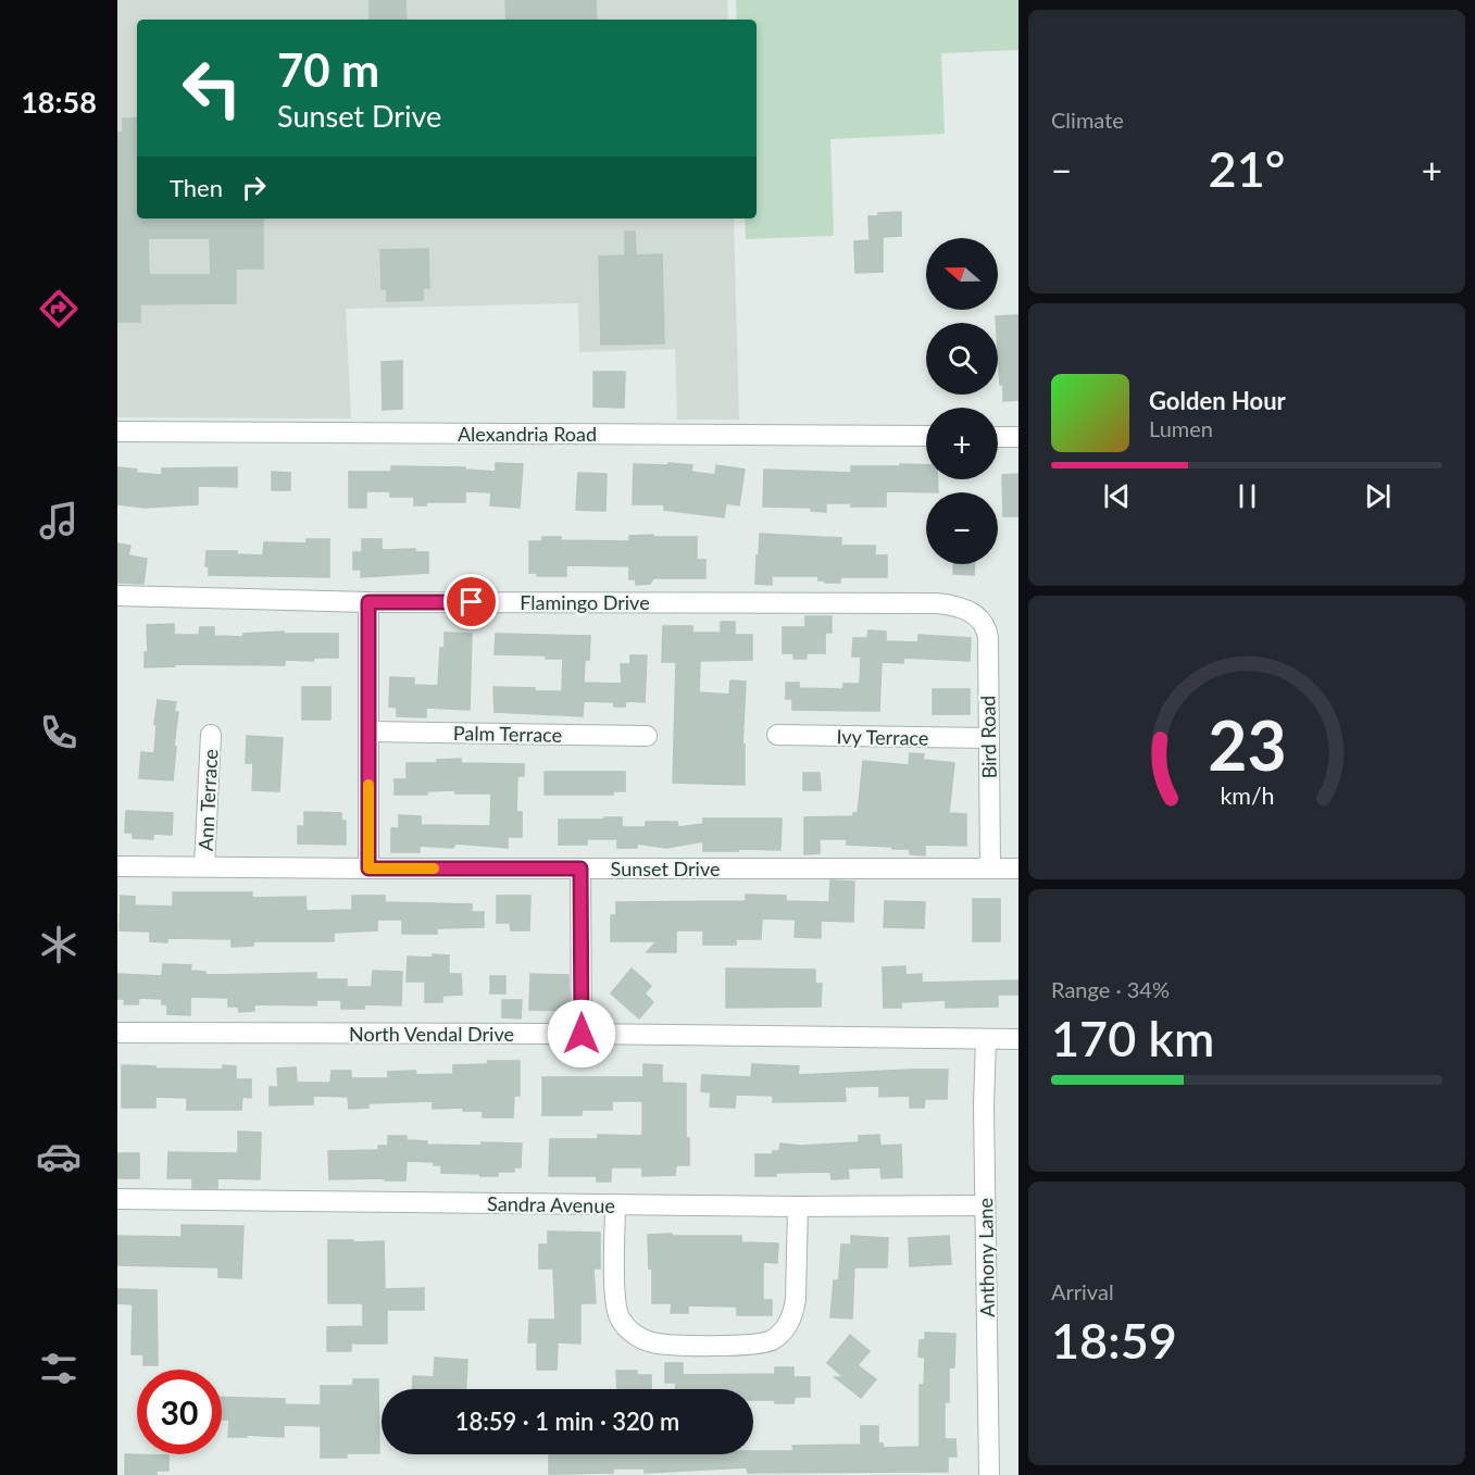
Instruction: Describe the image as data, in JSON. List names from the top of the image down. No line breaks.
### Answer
{"streets":{"street":["Alexandria Road","Flamingo Drive","Palm Terrace","Ivy Terrace","Bird Road","Ann Terrace","Sunset Drive","North Vendal Drive","Sandra Avenue","Anthony Lane"]},"crossings":[["Flamingo Drive","Bird Road"],["Ivy Terrace","Bird Road"],["Bird Road","Sunset Drive"],["Ann Terrace","Sunset Drive"],["North Vendal Drive","Anthony Lane"],["Sandra Avenue","Anthony Lane"]],"north":"left","page":{"tabs":"18:58","tile":["Climate",["Range · 34%","170 km"],["Arrival","18:59"]],"turn":["70 m","Sunset Drive"],"heat":["−","21°","+"],"then":"Then","map_buttons":["+","−"],"song":["Golden Hour","Lumen"],"limit":"30","trip":"18:59 · 1 min · 320 m","gauge":["23","km/h"]}}
